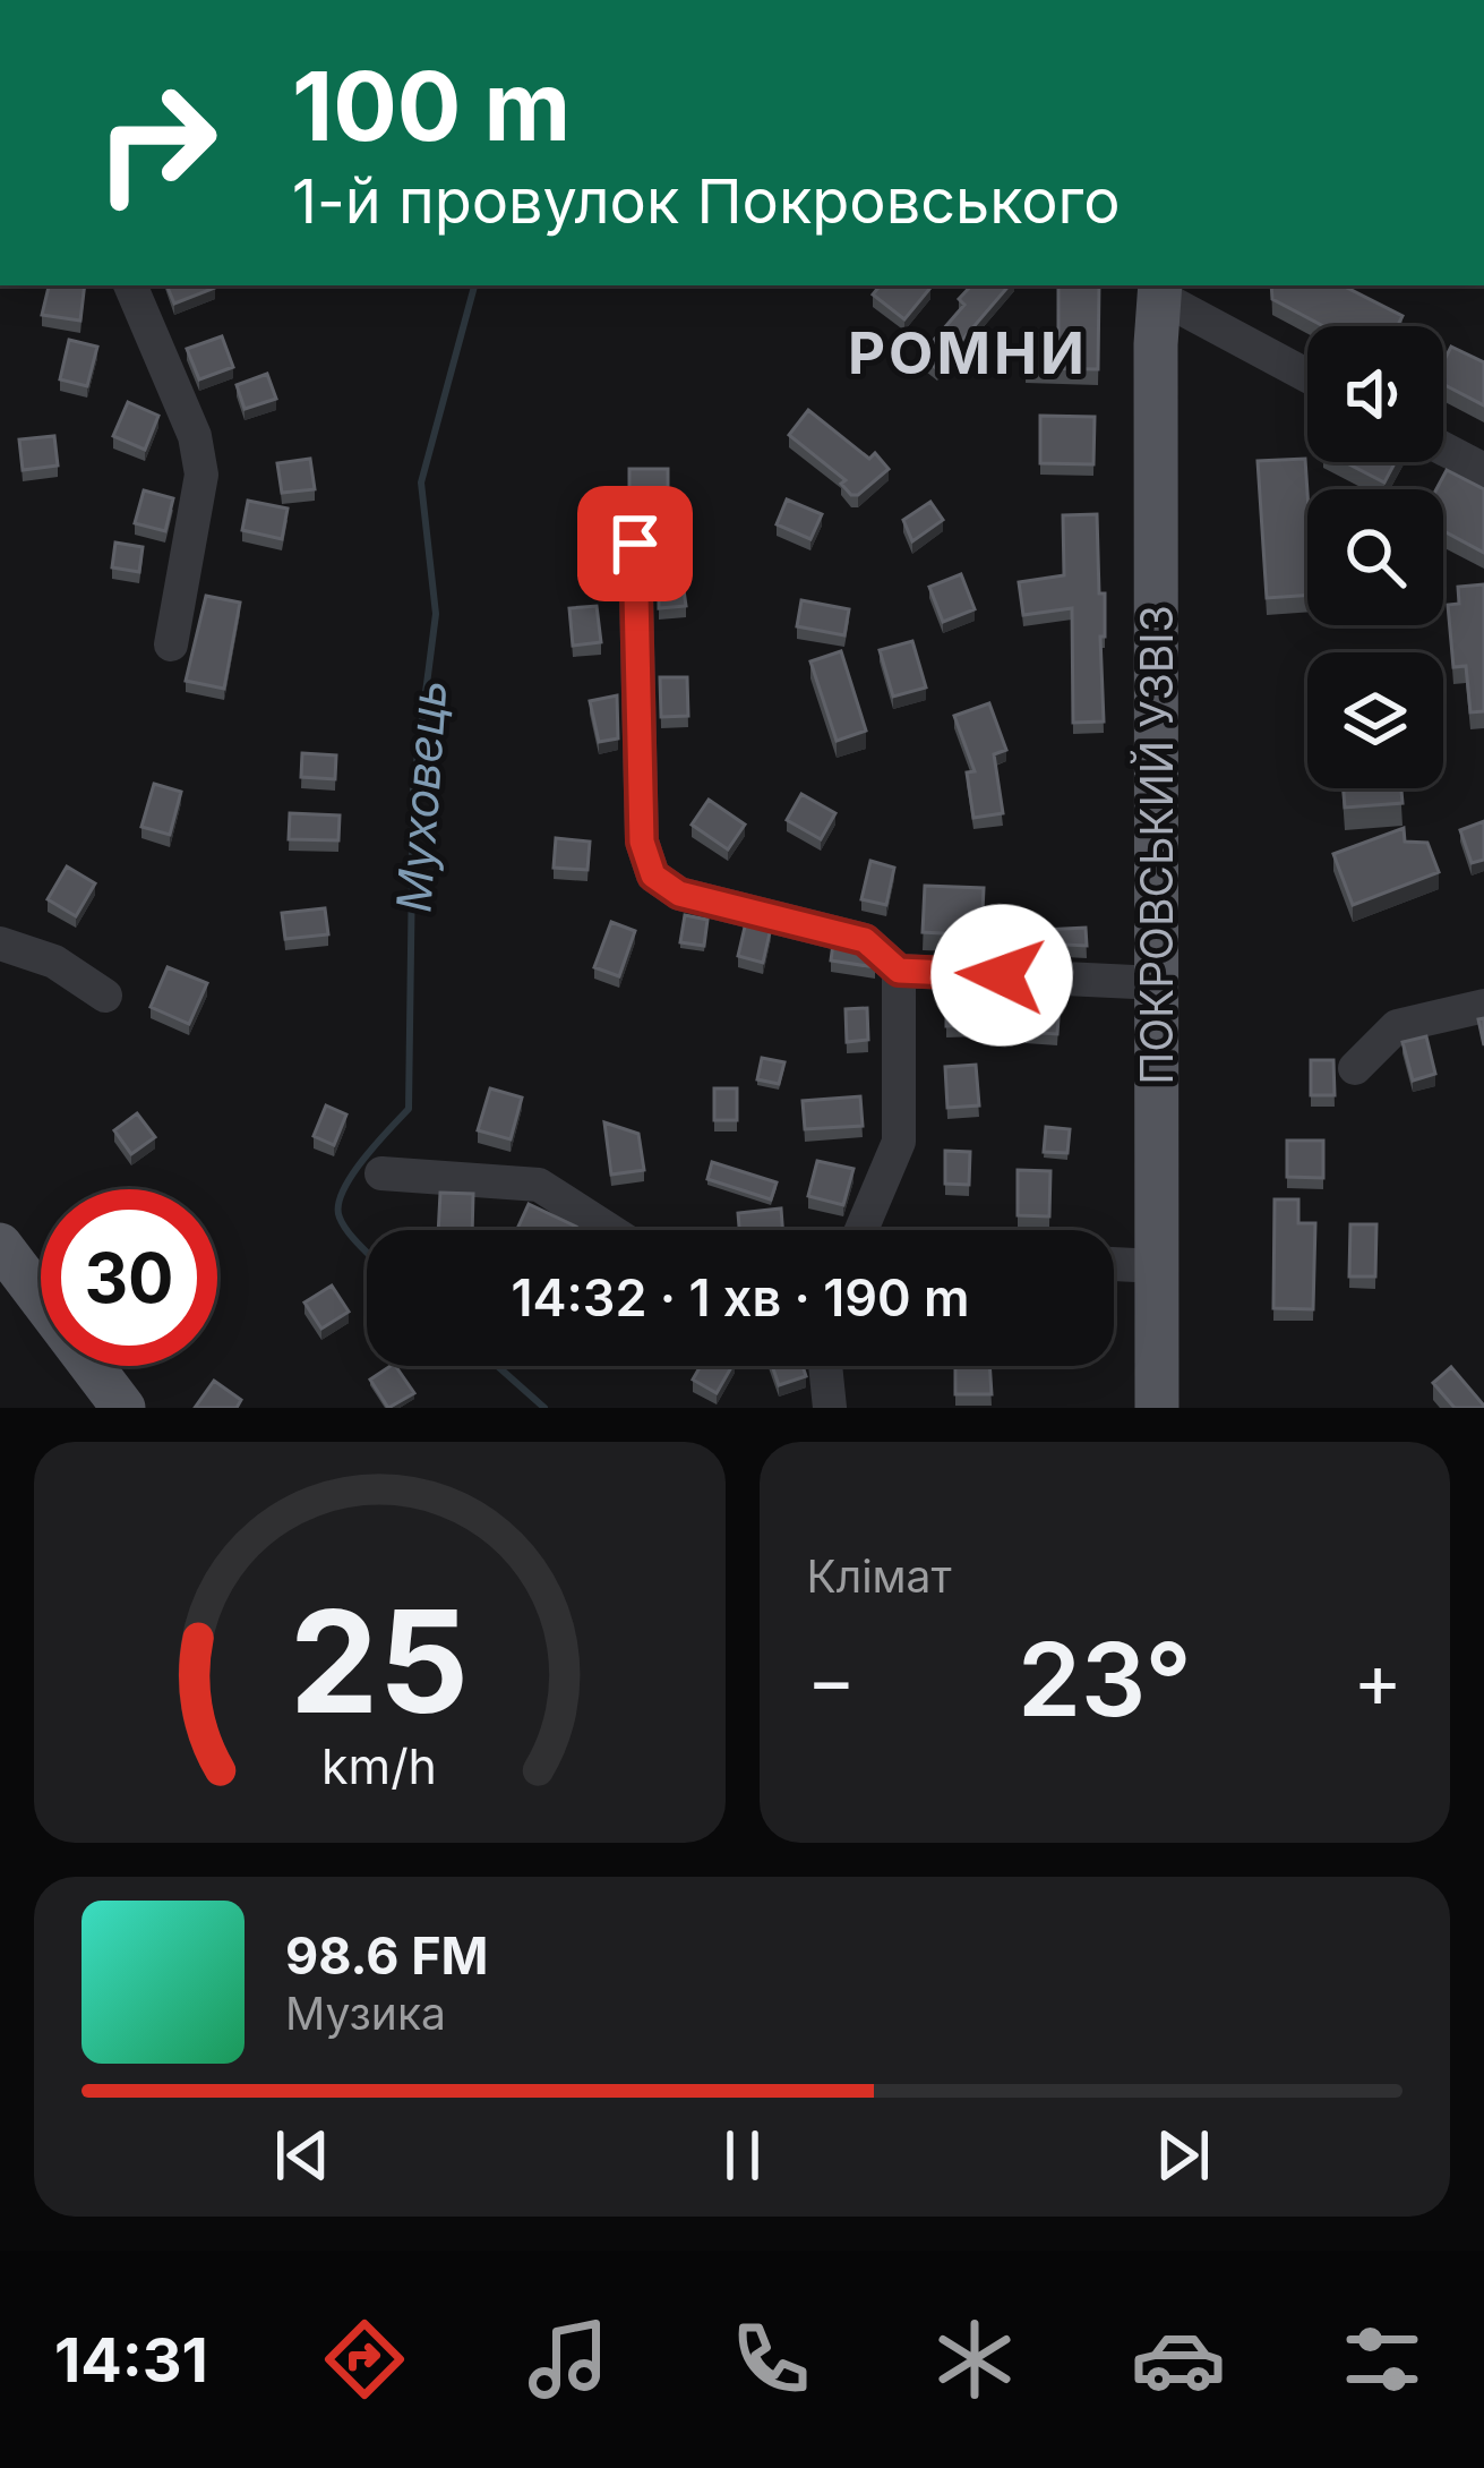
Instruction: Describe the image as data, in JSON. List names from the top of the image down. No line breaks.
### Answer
{"streets":{"main road":["ПОКРОВСЬКИЙ УЗВІЗ"]},"districts":["РОМНИ"],"water":["Муховець"],"page":{"turn":["100 m","1-й провулок Покровського"],"limit":"30","trip":"14:32 · 1 хв · 190 m","tile":"Клімат","heat":["−","23°","+"],"song":["98.6 FM","Музика"],"tabs":"14:31","gauge":["25","km/h"]}}
